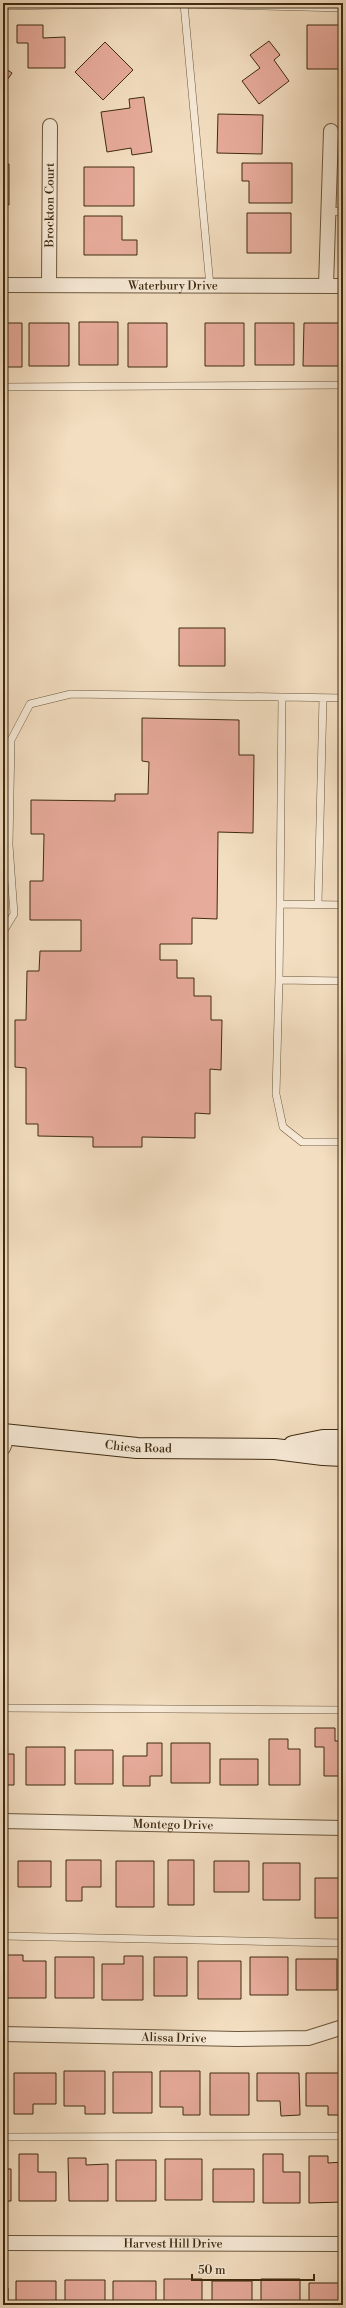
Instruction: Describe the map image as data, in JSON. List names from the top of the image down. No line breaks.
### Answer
{"streets":{"main road":["Chiesa Road"],"street":["Brockton Court","Waterbury Drive","Montego Drive","Alissa Drive","Harvest Hill Drive"]},"crossings":[["Brockton Court","Waterbury Drive"]],"scale_bar":"50 m"}
